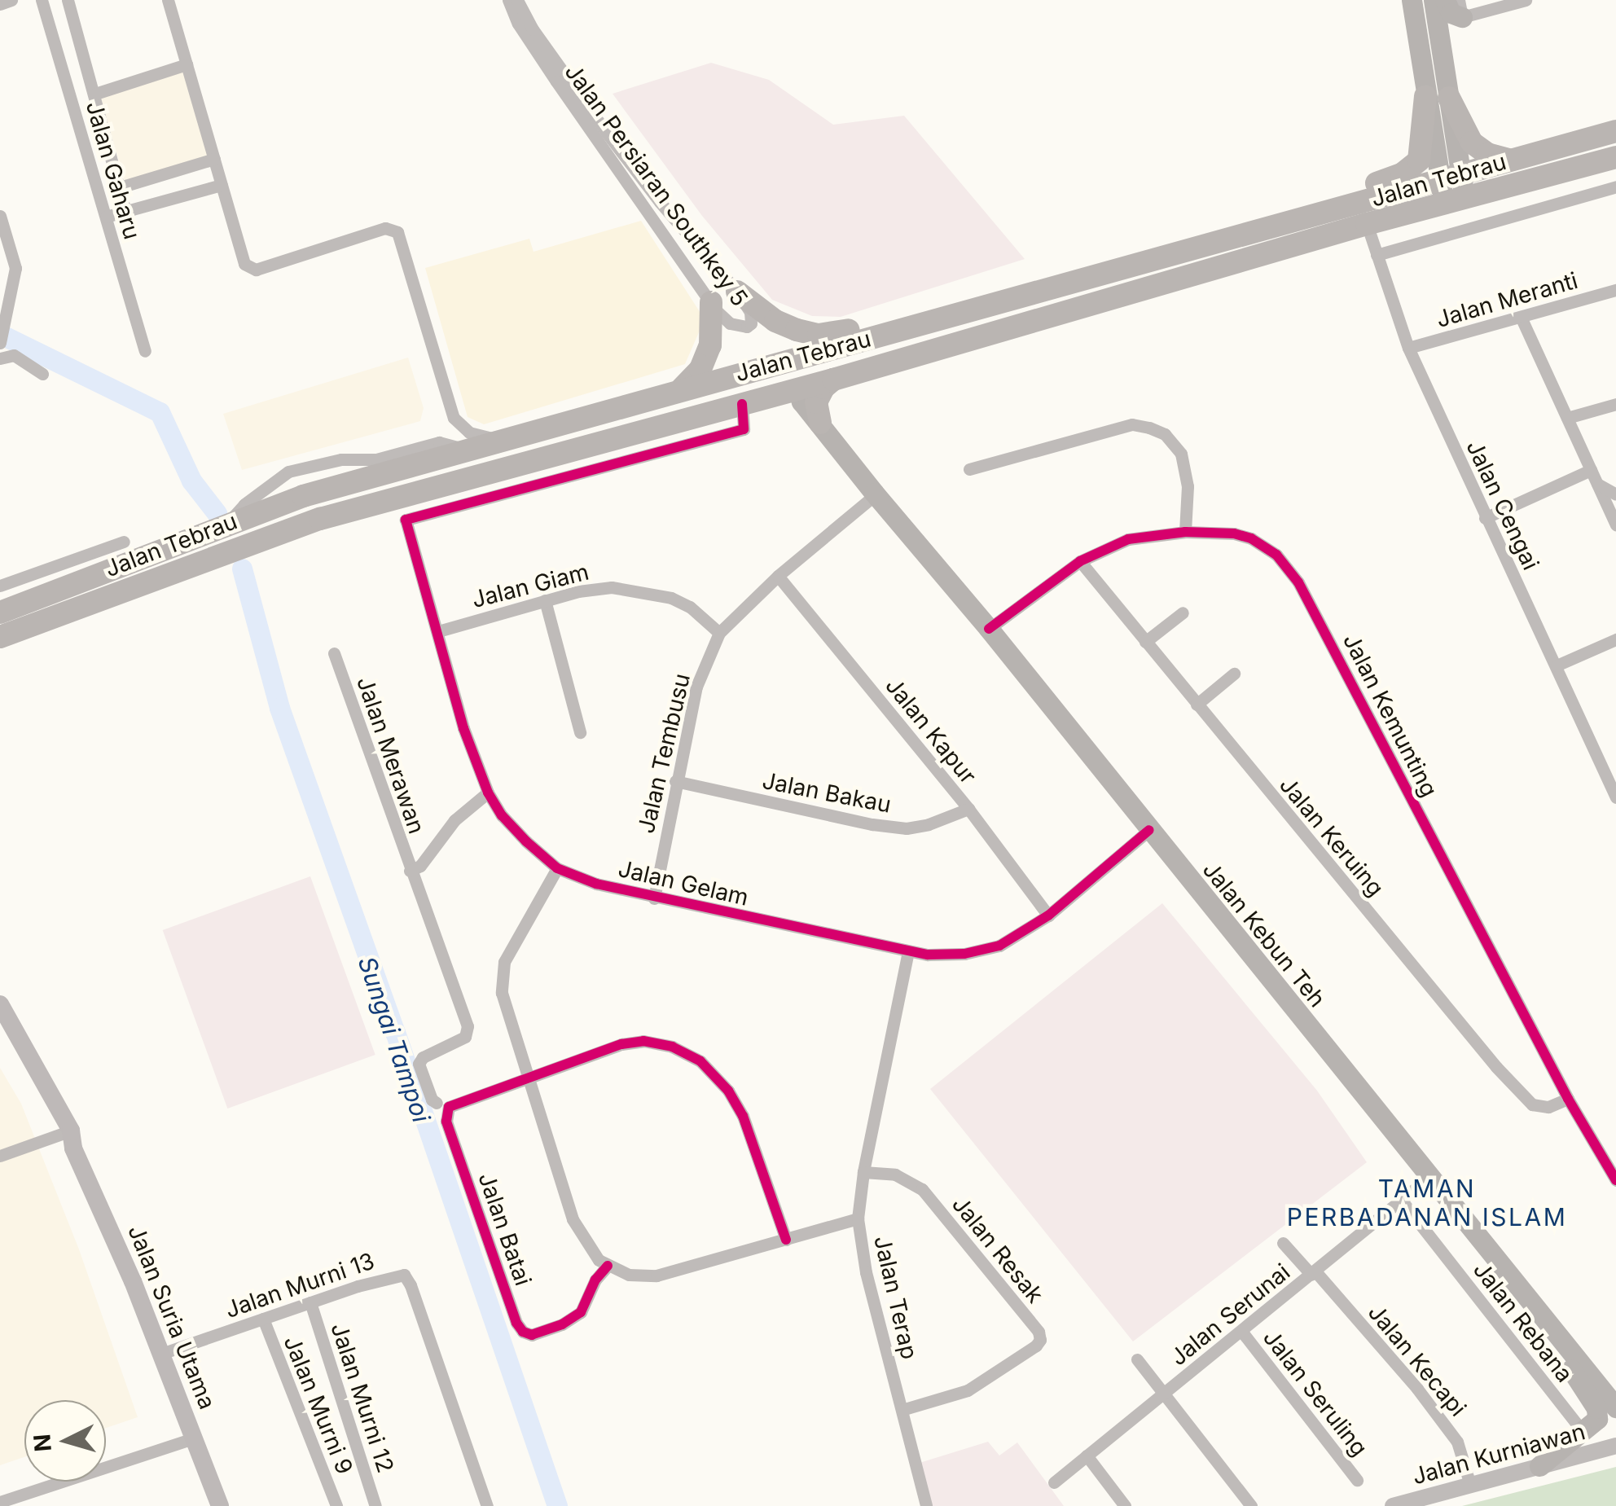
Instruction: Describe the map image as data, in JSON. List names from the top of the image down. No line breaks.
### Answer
{"streets":{"highway":["Jalan Tebrau"],"main road":["Jalan Kebun Teh","Jalan Suria Utama"],"street":["Jalan Gaharu","Jalan Persiaran Southkey 5","Jalan Meranti","Jalan Cengai","Jalan Giam","Jalan Kemunting","Jalan Kapur","Jalan Tembusu","Jalan Merawan","Jalan Bakau","Jalan Keruing","Jalan Gelam","Jalan Batai","Jalan Resak","Jalan Murni 13","Jalan Terap","Jalan Serunai","Jalan Rebana","Jalan Kecapi","Jalan Seruling","Jalan Murni 12","Jalan Murni 9","Jalan Kurniawan"]},"crossings":[["Jalan Tebrau","Jalan Cengai"],["Jalan Tebrau","Jalan Gelam"],["Jalan Tebrau","Jalan Kebun Teh"],["Jalan Meranti","Jalan Cengai"],["Jalan Giam","Jalan Tembusu"],["Jalan Giam","Jalan Gelam"],["Jalan Kemunting","Jalan Keruing"],["Jalan Kemunting","Jalan Kebun Teh"],["Jalan Kapur","Jalan Tembusu"],["Jalan Kapur","Jalan Bakau"],["Jalan Kapur","Jalan Gelam"],["Jalan Tembusu","Jalan Bakau"],["Jalan Tembusu","Jalan Gelam"],["Jalan Tembusu","Jalan Kebun Teh"],["Jalan Merawan","Jalan Gelam"],["Jalan Gelam","Jalan Kebun Teh"],["Jalan Gelam","Jalan Terap"],["Jalan Kebun Teh","Jalan Serunai"],["Jalan Resak","Jalan Terap"],["Jalan Murni 13","Jalan Suria Utama"],["Jalan Murni 13","Jalan Murni 12"],["Jalan Murni 13","Jalan Murni 9"],["Jalan Serunai","Jalan Rebana"],["Jalan Serunai","Jalan Kecapi"],["Jalan Serunai","Jalan Seruling"],["Jalan Kecapi","Jalan Kurniawan"]],"districts":["TAMAN PERBADANAN ISLAM"],"water":["Sungai Tampoi"],"north":"left"}
